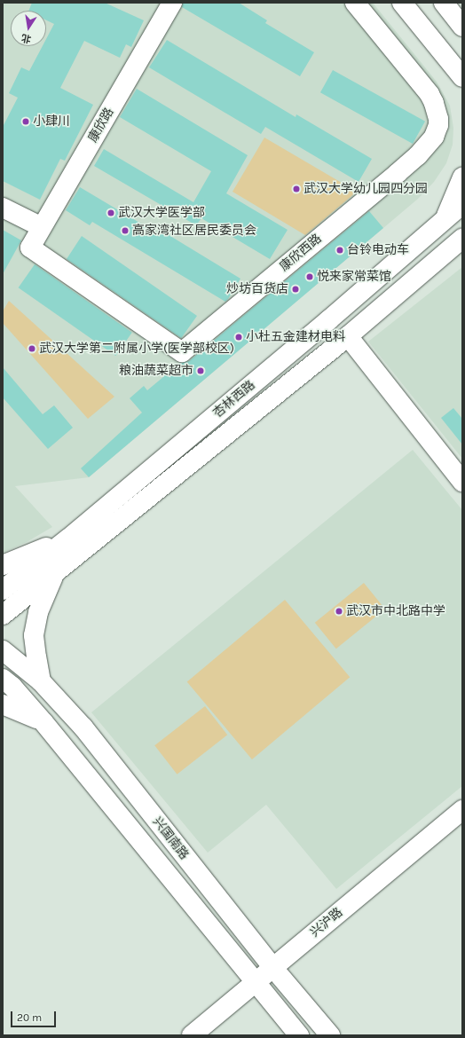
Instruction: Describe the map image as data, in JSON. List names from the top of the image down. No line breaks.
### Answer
{"streets":{"main road":["康欣路","康欣西路","杏林西路","兴国南路","兴沪路"]},"crossings":[["康欣路","康欣西路"],["兴国南路","兴沪路"]],"places":["小肆川","武汉大学幼儿园四分园","武汉大学医学部","高家湾社区居民委员会","台铃电动车","悦来家常菜馆","炒坊百货店","小杜五金建材电料","武汉大学第二附属小学(医学部校区)","粮油蔬菜超市","武汉市中北路中学"],"scale_bar":"20 m","north":"bottom"}
